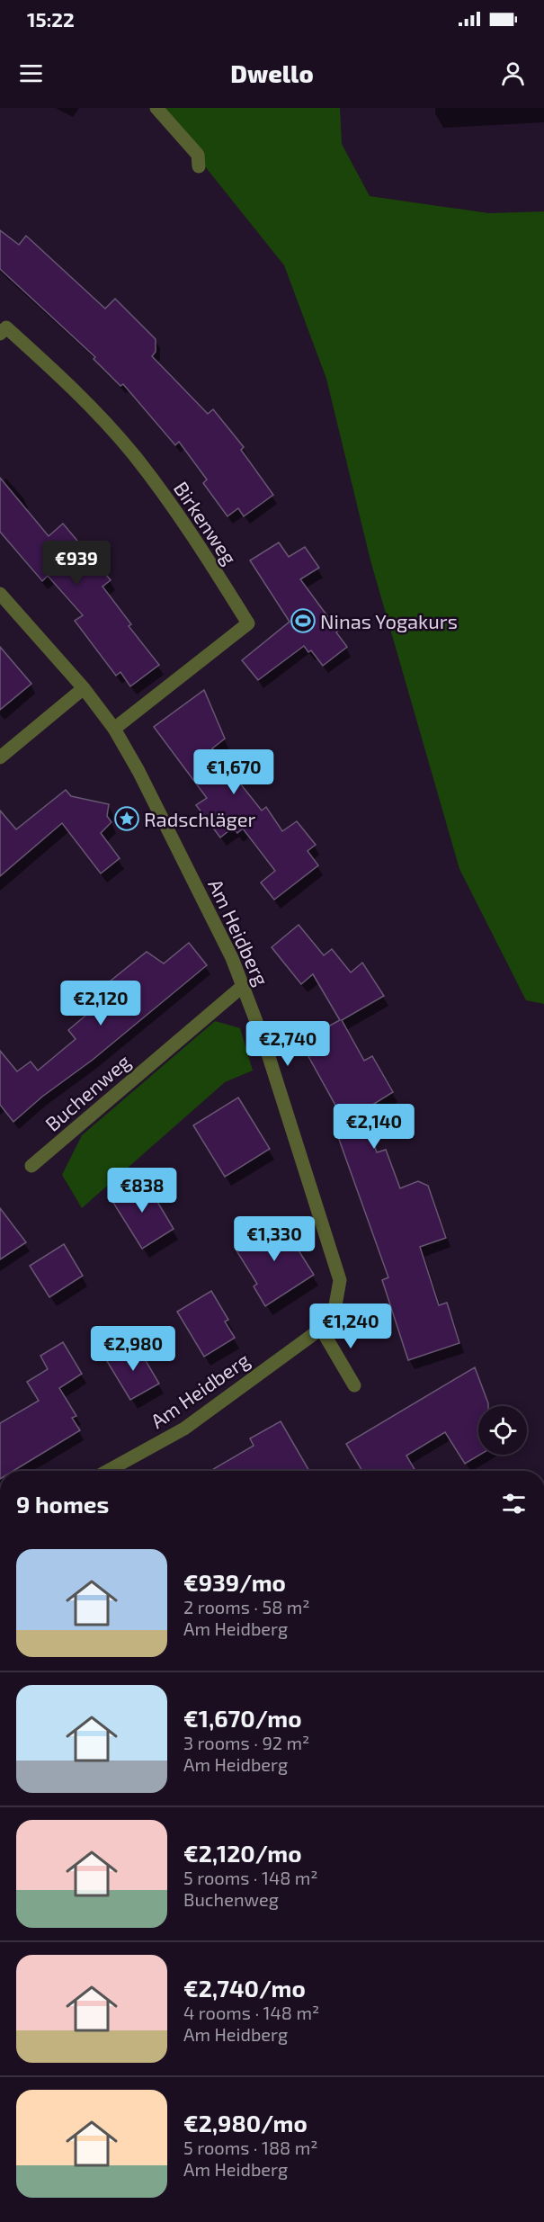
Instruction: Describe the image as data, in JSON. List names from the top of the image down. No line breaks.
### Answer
{"streets":{"street":["Birkenweg","Am Heidberg","Buchenweg"]},"crossings":[["Birkenweg","Am Heidberg"],["Am Heidberg","Buchenweg"]],"places":{"sports":["Ninas Yogakurs"],"place":["Radschläger"]},"page":{"status":"15:22","header":"Dwello","price":["€939","€1,670","€2,120","€2,740","€2,140","€838","€1,330","€1,240","€2,980"],"heading":"9 homes","list":[{"name":"€939/mo","note":"2 rooms · 58 m² · Am Heidberg"},{"name":"€1,670/mo","note":"3 rooms · 92 m² · Am Heidberg"},{"name":"€2,120/mo","note":"5 rooms · 148 m² · Buchenweg"},{"name":"€2,740/mo","note":"4 rooms · 148 m² · Am Heidberg"},{"name":"€2,980/mo","note":"5 rooms · 188 m² · Am Heidberg"}]}}
